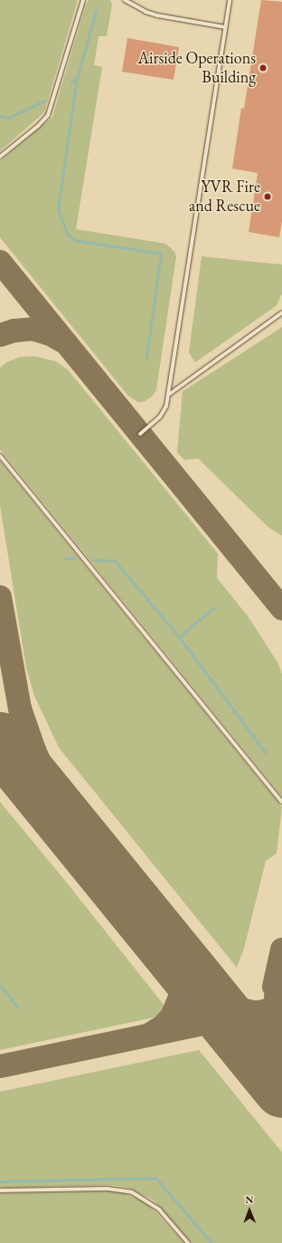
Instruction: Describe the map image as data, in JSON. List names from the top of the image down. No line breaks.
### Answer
{"places":["Airside Operations Building","YVR Fire and Rescue"],"north":"top"}
